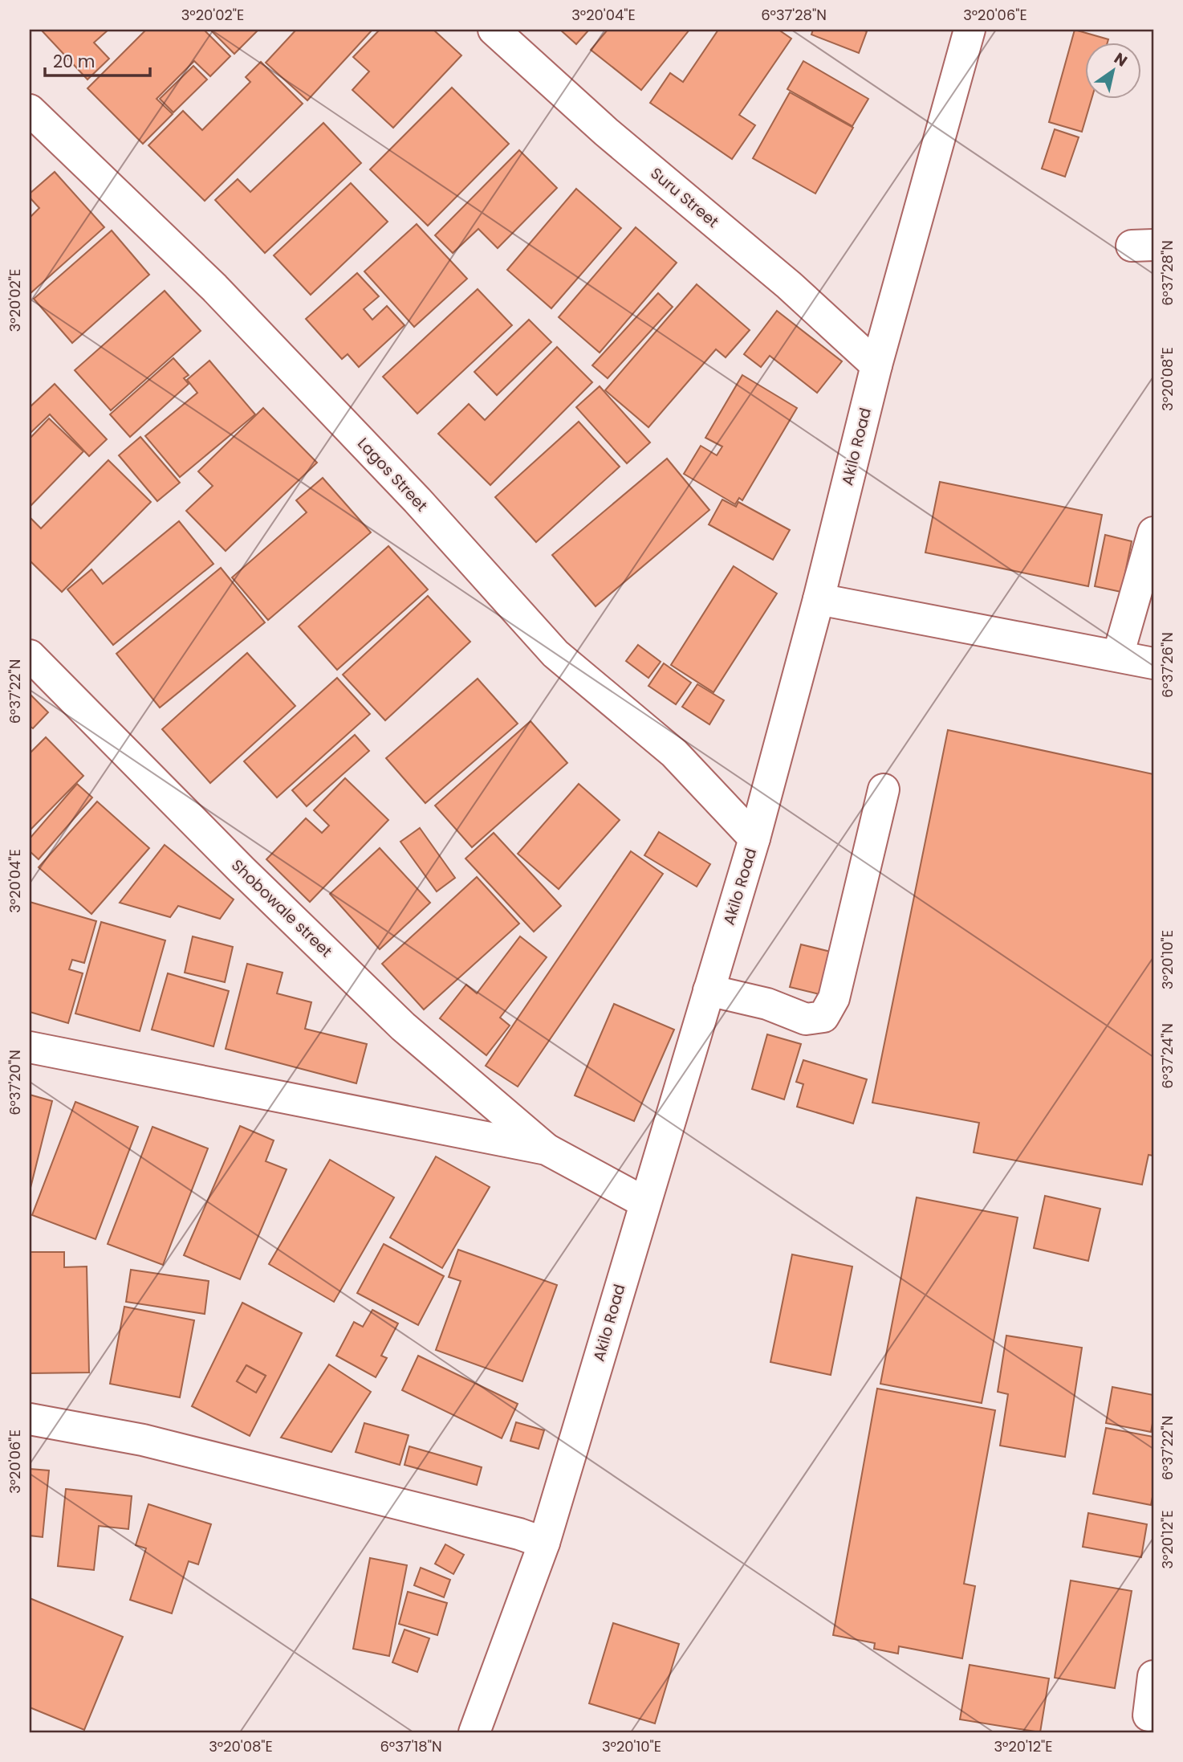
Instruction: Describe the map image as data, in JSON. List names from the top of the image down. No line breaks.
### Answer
{"streets":{"street":["Suru Street","Akilo Road","Lagos Street","Shobowale street"]},"crossings":[["Suru Street","Akilo Road"],["Akilo Road","Lagos Street"]],"scale_bar":"20 m","north":"top right","coordinates":["3°20'02\"E","3°20'04\"E","6°37'28\"N","3°20'06\"E","3°20'08\"E","6°37'26\"N","6°37'22\"N","3°20'10\"E","6°37'24\"N","6°37'20\"N","3°20'12\"E","6°37'18\"N"]}
